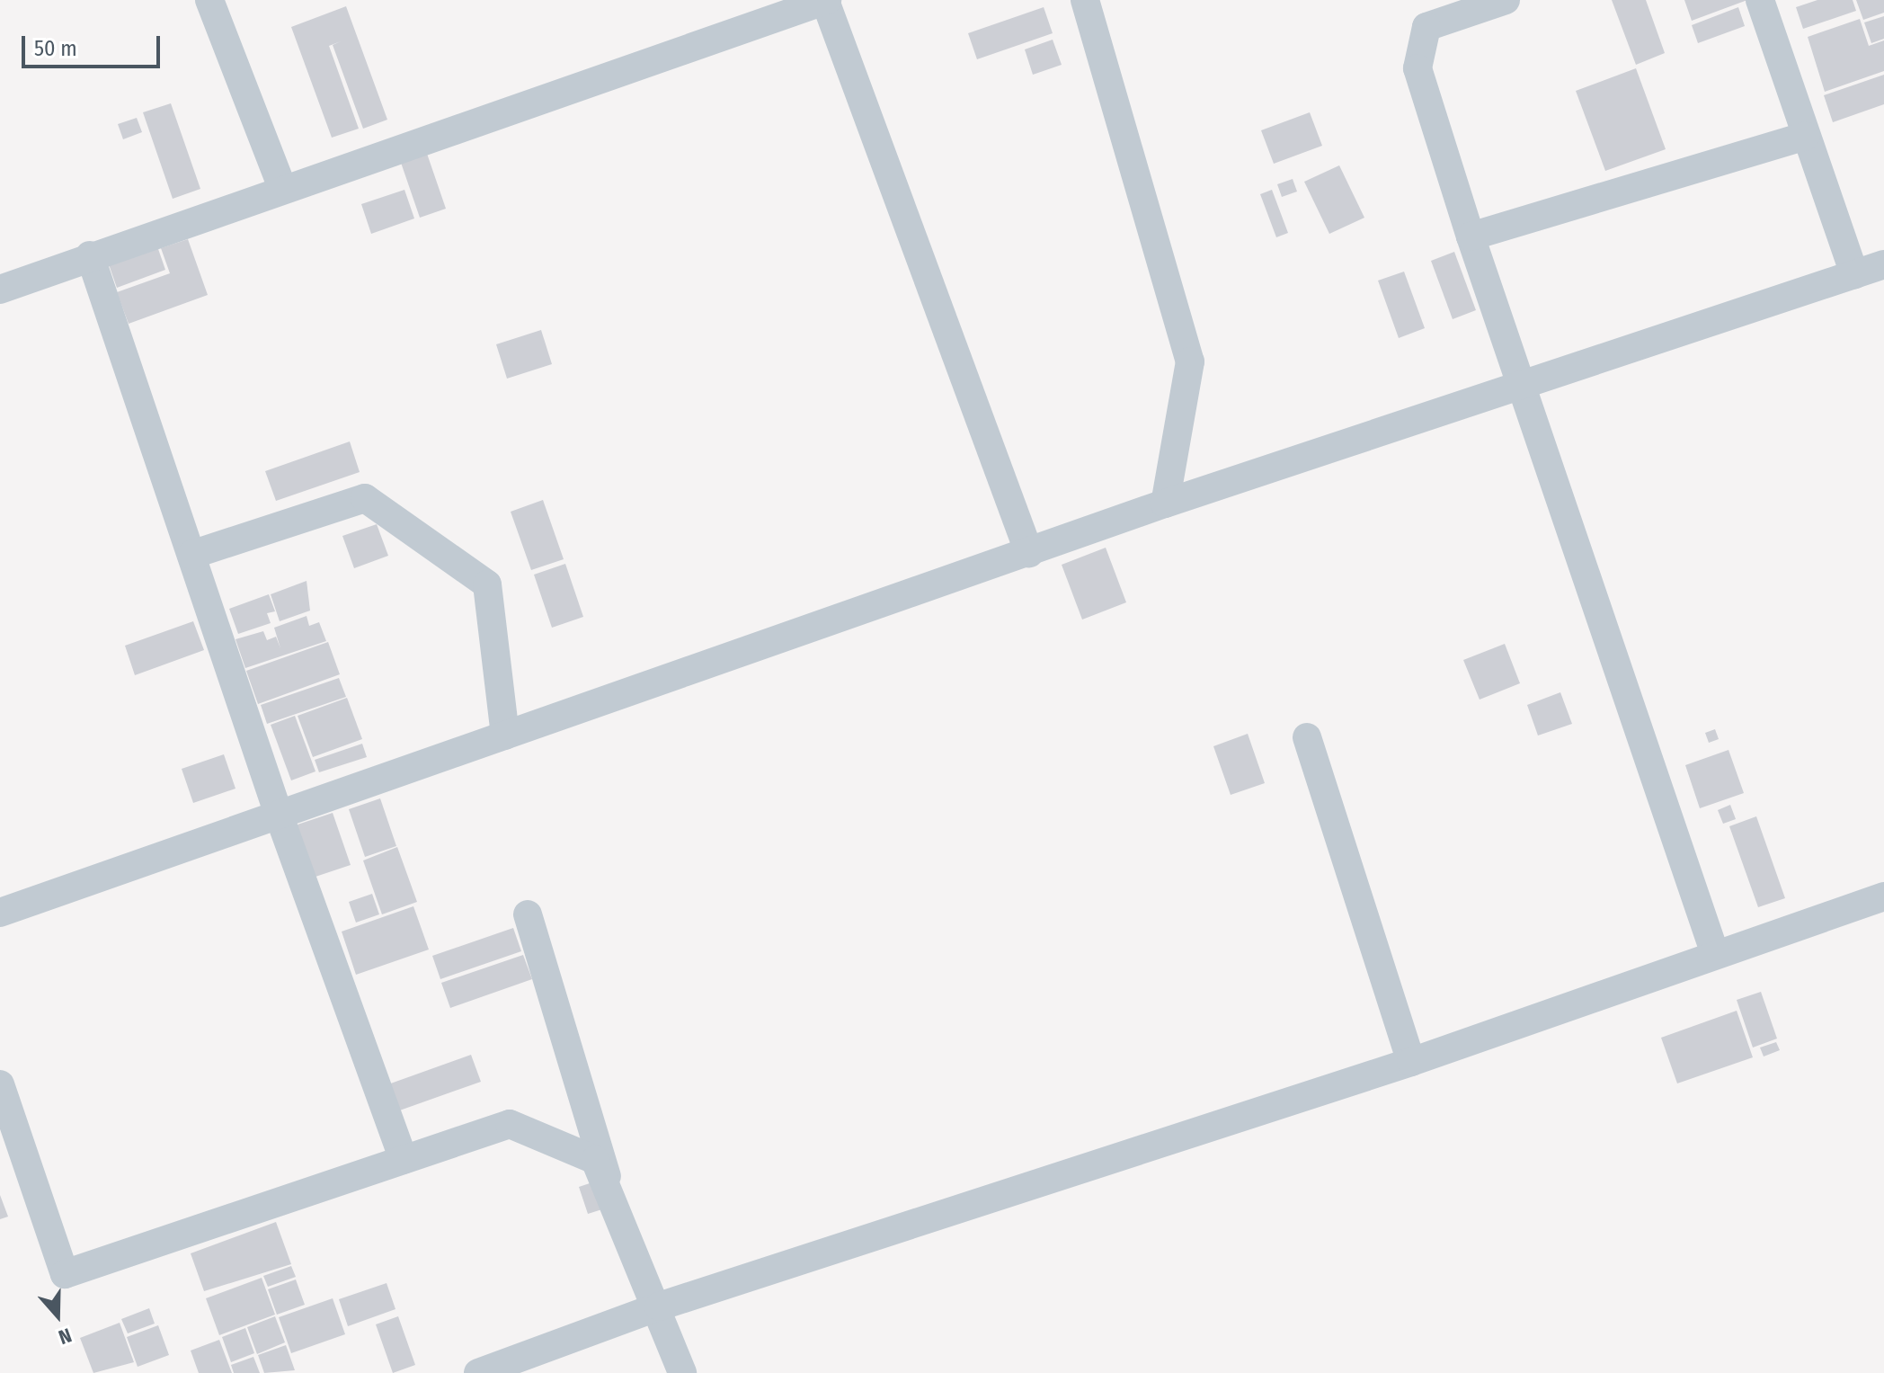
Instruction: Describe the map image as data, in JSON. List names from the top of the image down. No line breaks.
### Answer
{"scale_bar":"50 m","north":"bottom"}
